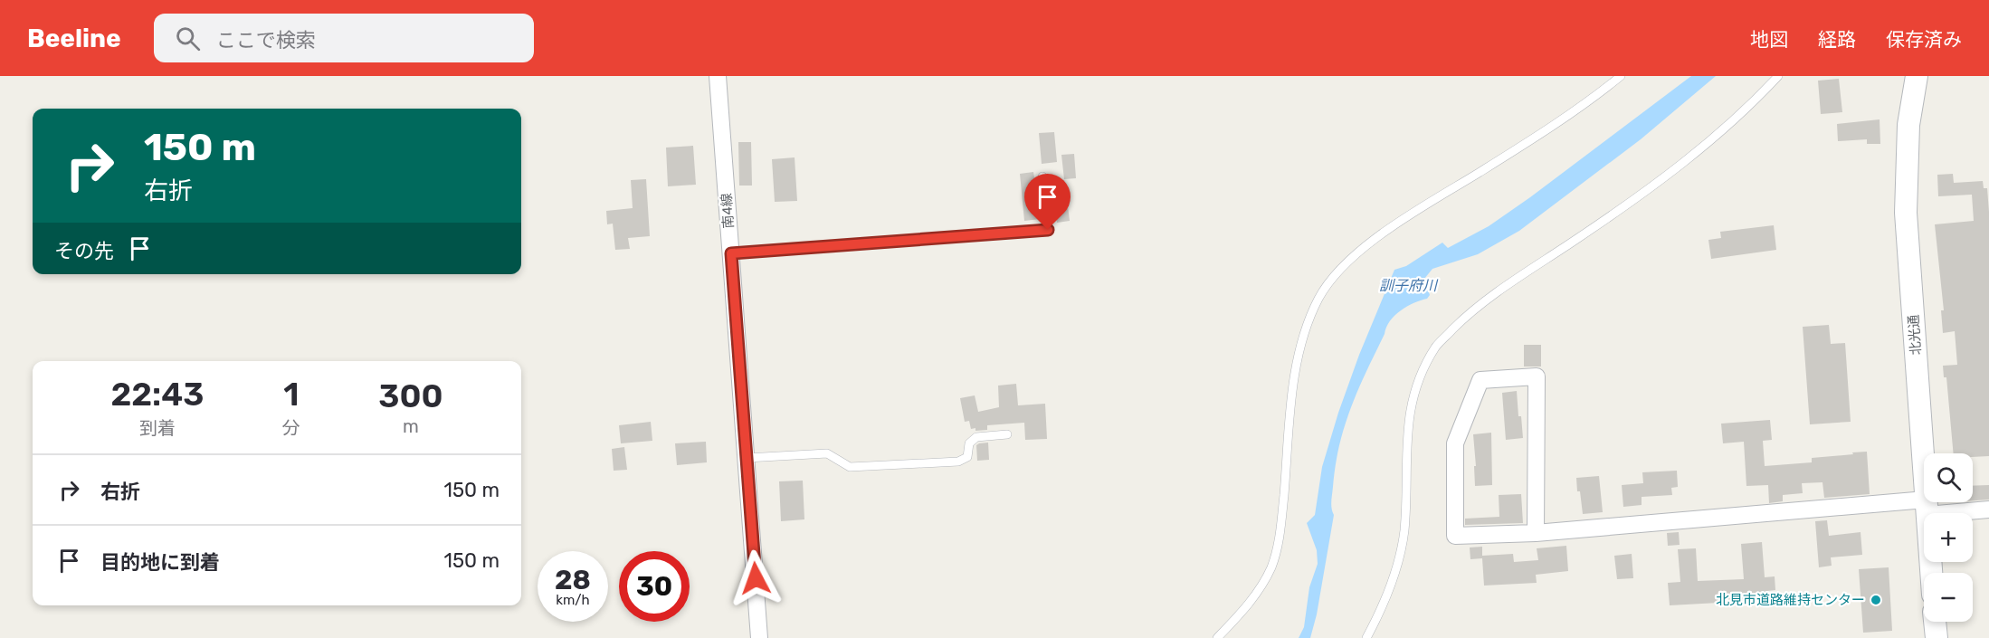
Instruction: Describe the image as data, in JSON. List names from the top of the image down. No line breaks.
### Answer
{"streets":{"street":["南4線","北光通"]},"water":["訓子府川"],"places":["北見市道路維持センター"],"page":{"header":"Beeline","search":"ここで検索","nav":["地図","経路","保存済み"],"turn":["150 m","右折"],"then":"その先","eta":["22:43","到着","1","分","300","m"],"map_buttons":["+","−"],"list":[{"name":"右折","value":"150 m"},{"name":"目的地に到着","value":"150 m"}],"speed":"28 km/h","limit":"30"}}
